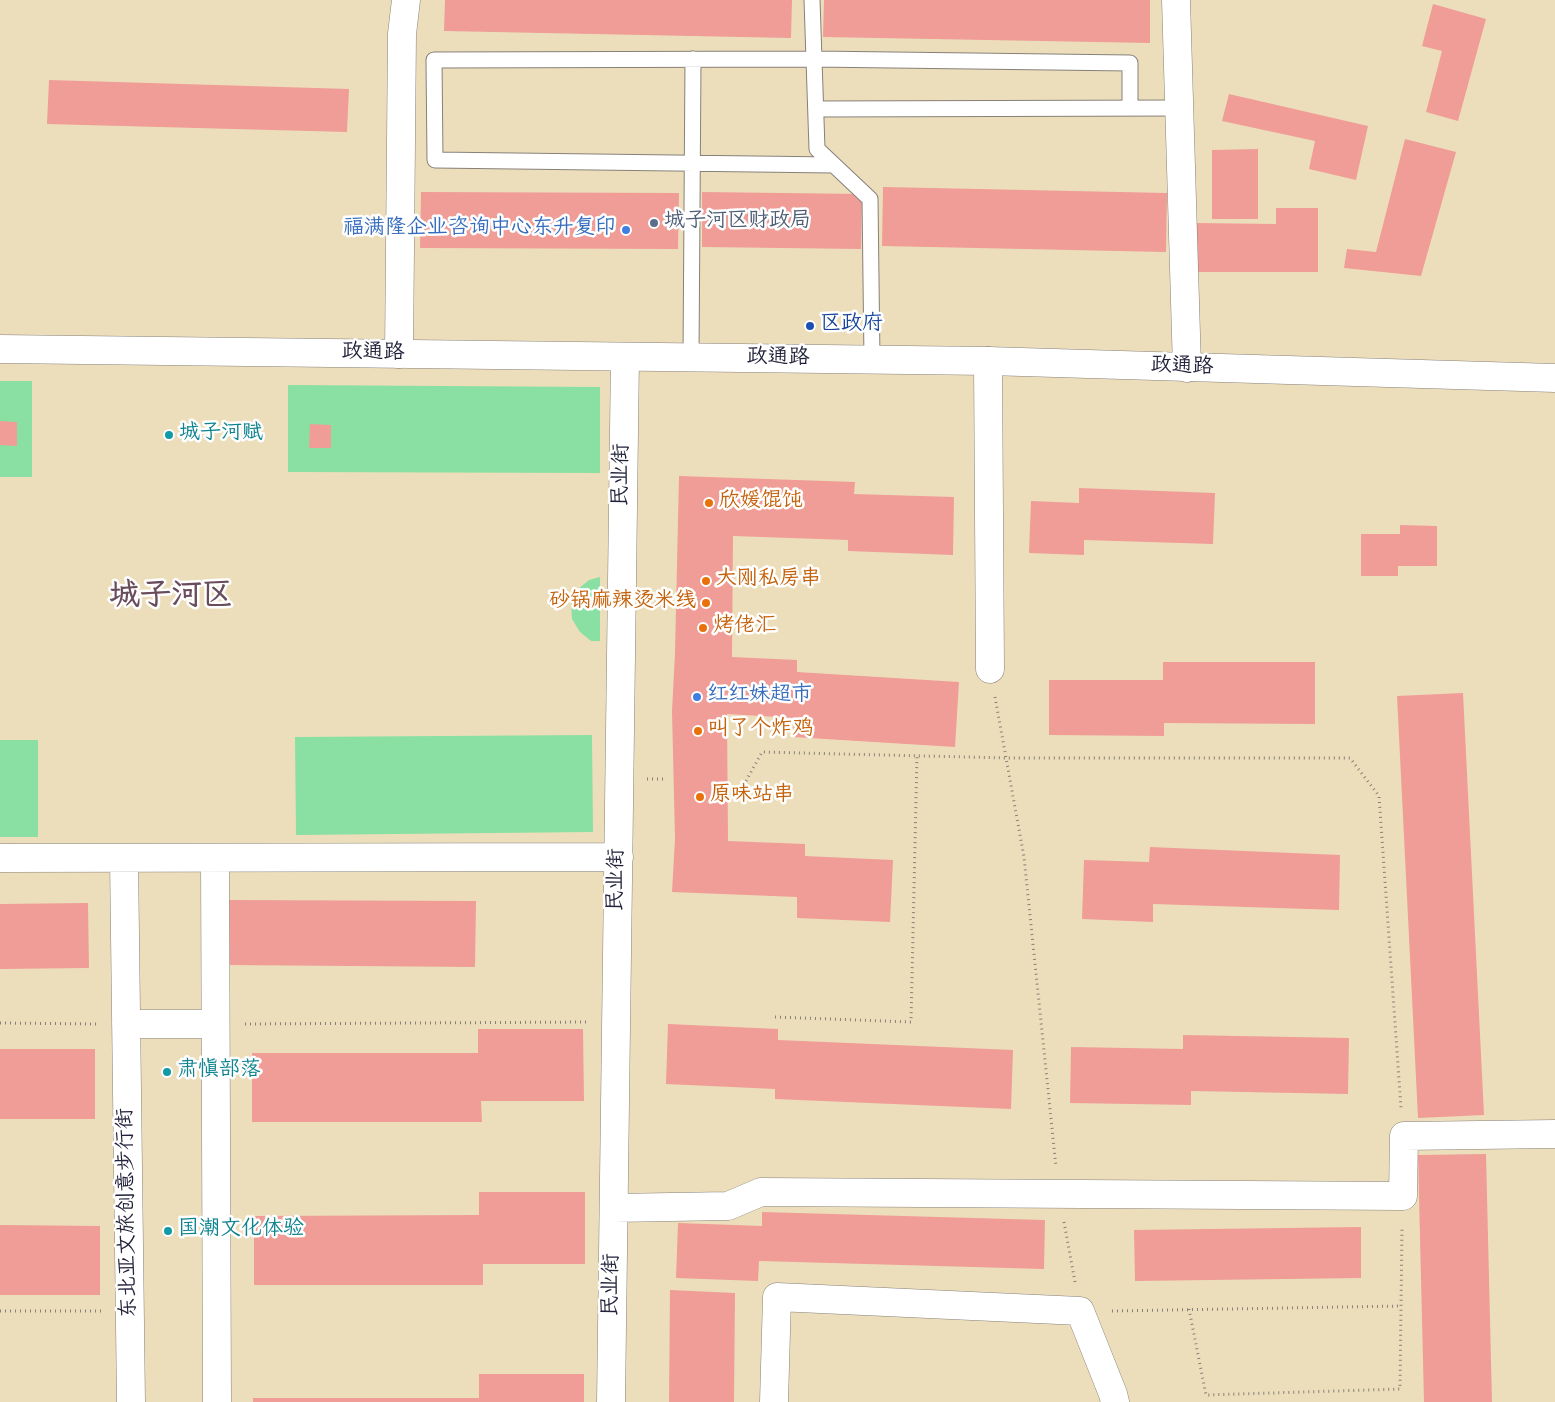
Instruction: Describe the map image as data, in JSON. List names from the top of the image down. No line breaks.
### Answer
{"streets":{"street":["政通路","民业街","东北亚文旅创意步行街"]},"crossings":[["政通路","民业街"]],"districts":["城子河区"],"places":["城子河区财政局","福满隆企业咨询中心东升复印","区政府","城子河赋","欣媛馄饨","大刚私房串","砂锅麻辣烫米线","烤佬汇","红红妹超市","叫了个炸鸡","原味站串","肃慎部落","国潮文化体验"]}
